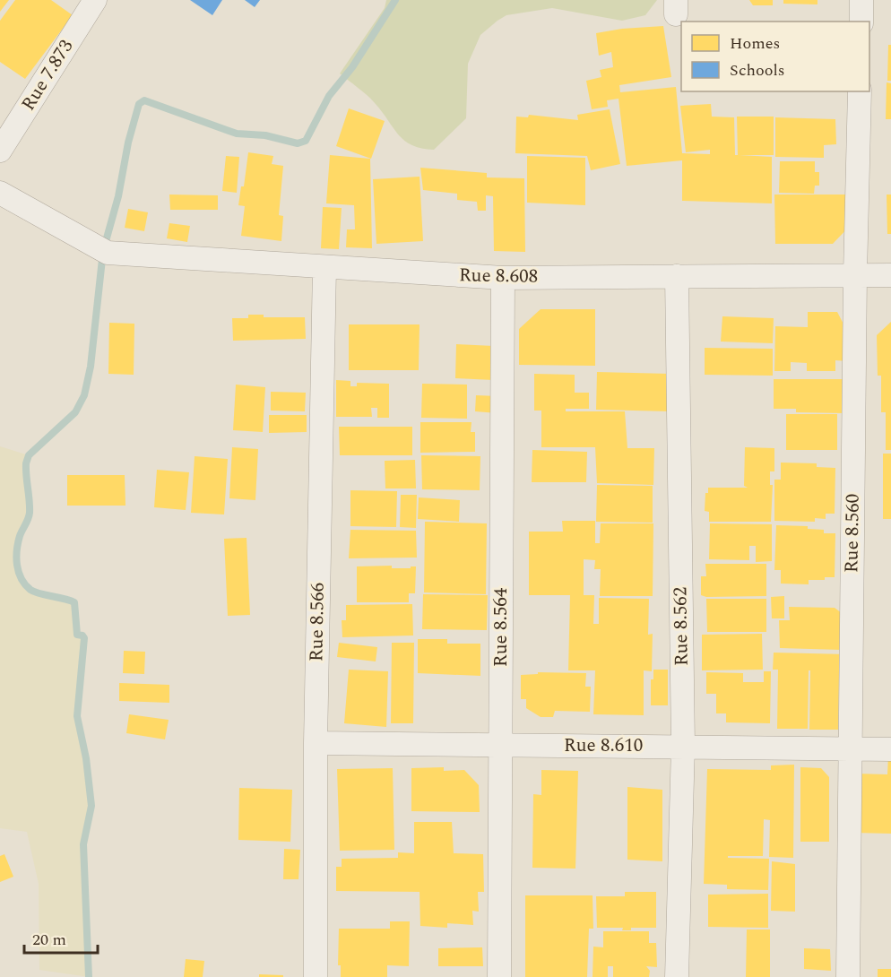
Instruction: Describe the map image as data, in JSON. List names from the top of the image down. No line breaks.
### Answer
{"streets":{"street":["Rue 7.873","Rue 8.608","Rue 8.560","Rue 8.566","Rue 8.562","Rue 8.564","Rue 8.610"]},"crossings":[["Rue 8.608","Rue 8.560"],["Rue 8.608","Rue 8.566"],["Rue 8.608","Rue 8.562"],["Rue 8.608","Rue 8.564"],["Rue 8.560","Rue 8.610"],["Rue 8.566","Rue 8.610"],["Rue 8.562","Rue 8.610"],["Rue 8.564","Rue 8.610"]],"legend":["Homes","Schools"],"scale_bar":"20 m"}
